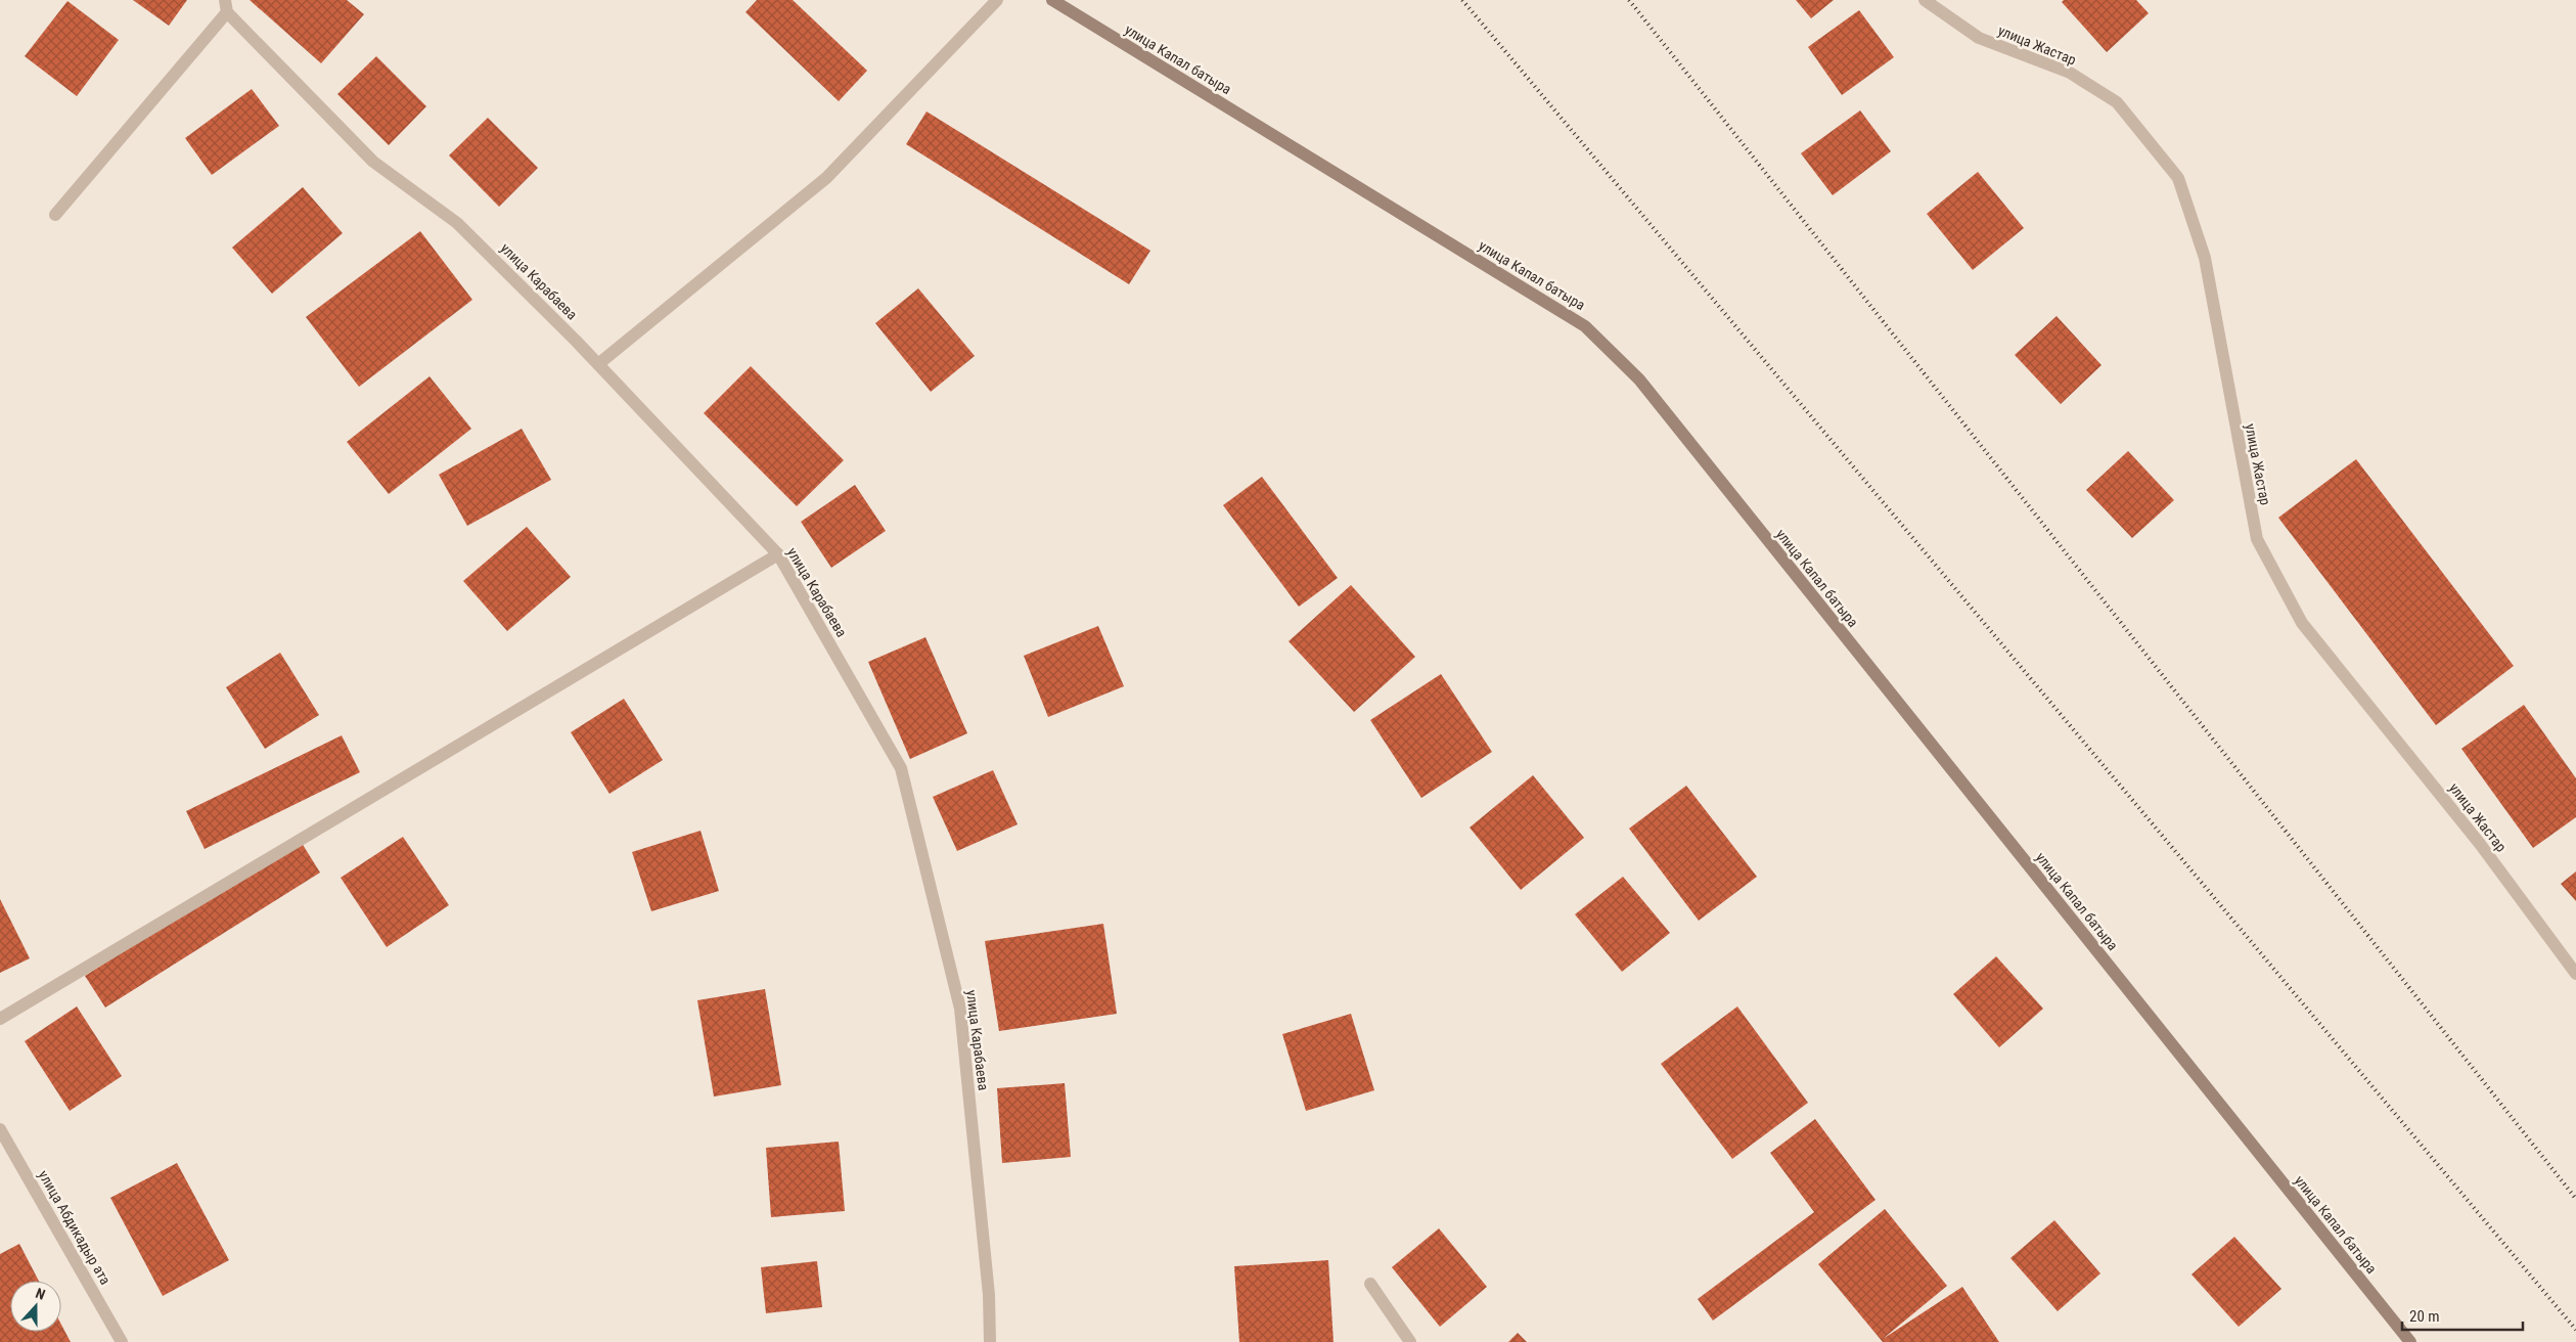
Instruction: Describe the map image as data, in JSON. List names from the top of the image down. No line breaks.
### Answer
{"streets":{"main road":["улица Капал батыра"],"street":["улица Жастар","улица Карабаева","улица Абдикадыр ата"]},"scale_bar":"20 m","north":"top"}
